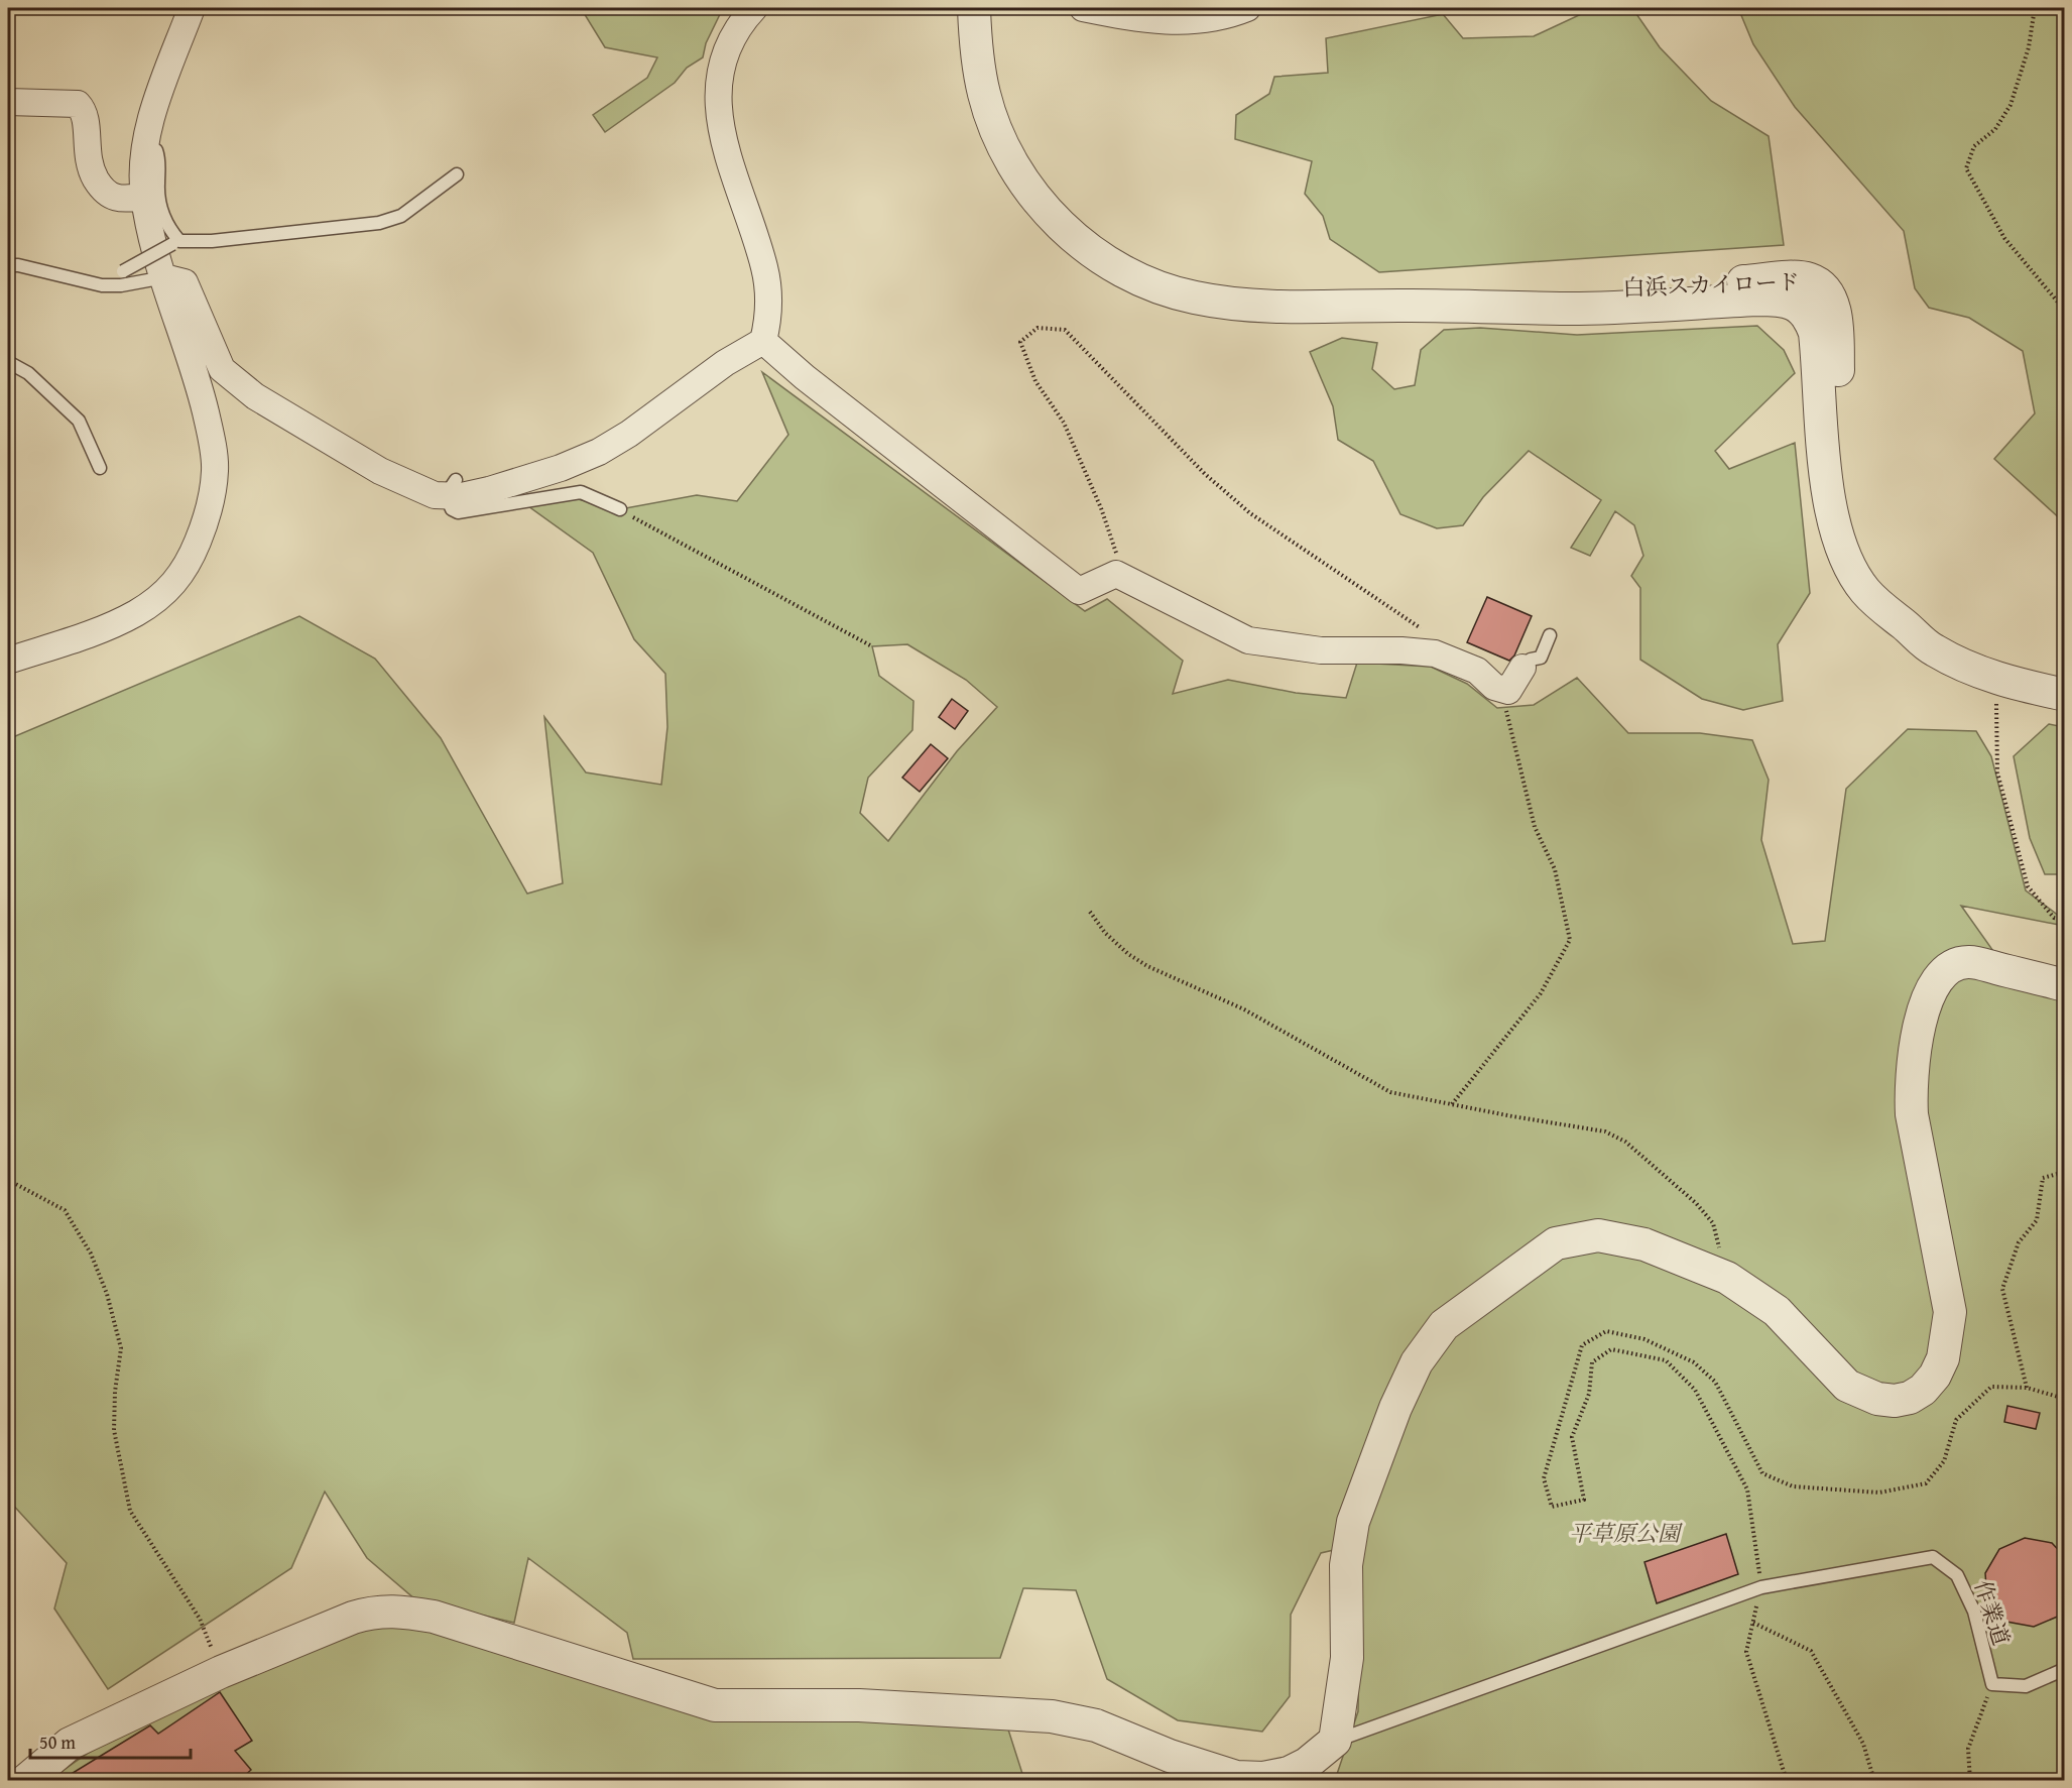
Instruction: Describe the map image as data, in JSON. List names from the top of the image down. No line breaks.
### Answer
{"streets":{"street":["白浜スカイロード"],"lane":["作業道"]},"parks":["平草原公園"],"scale_bar":"50 m"}
